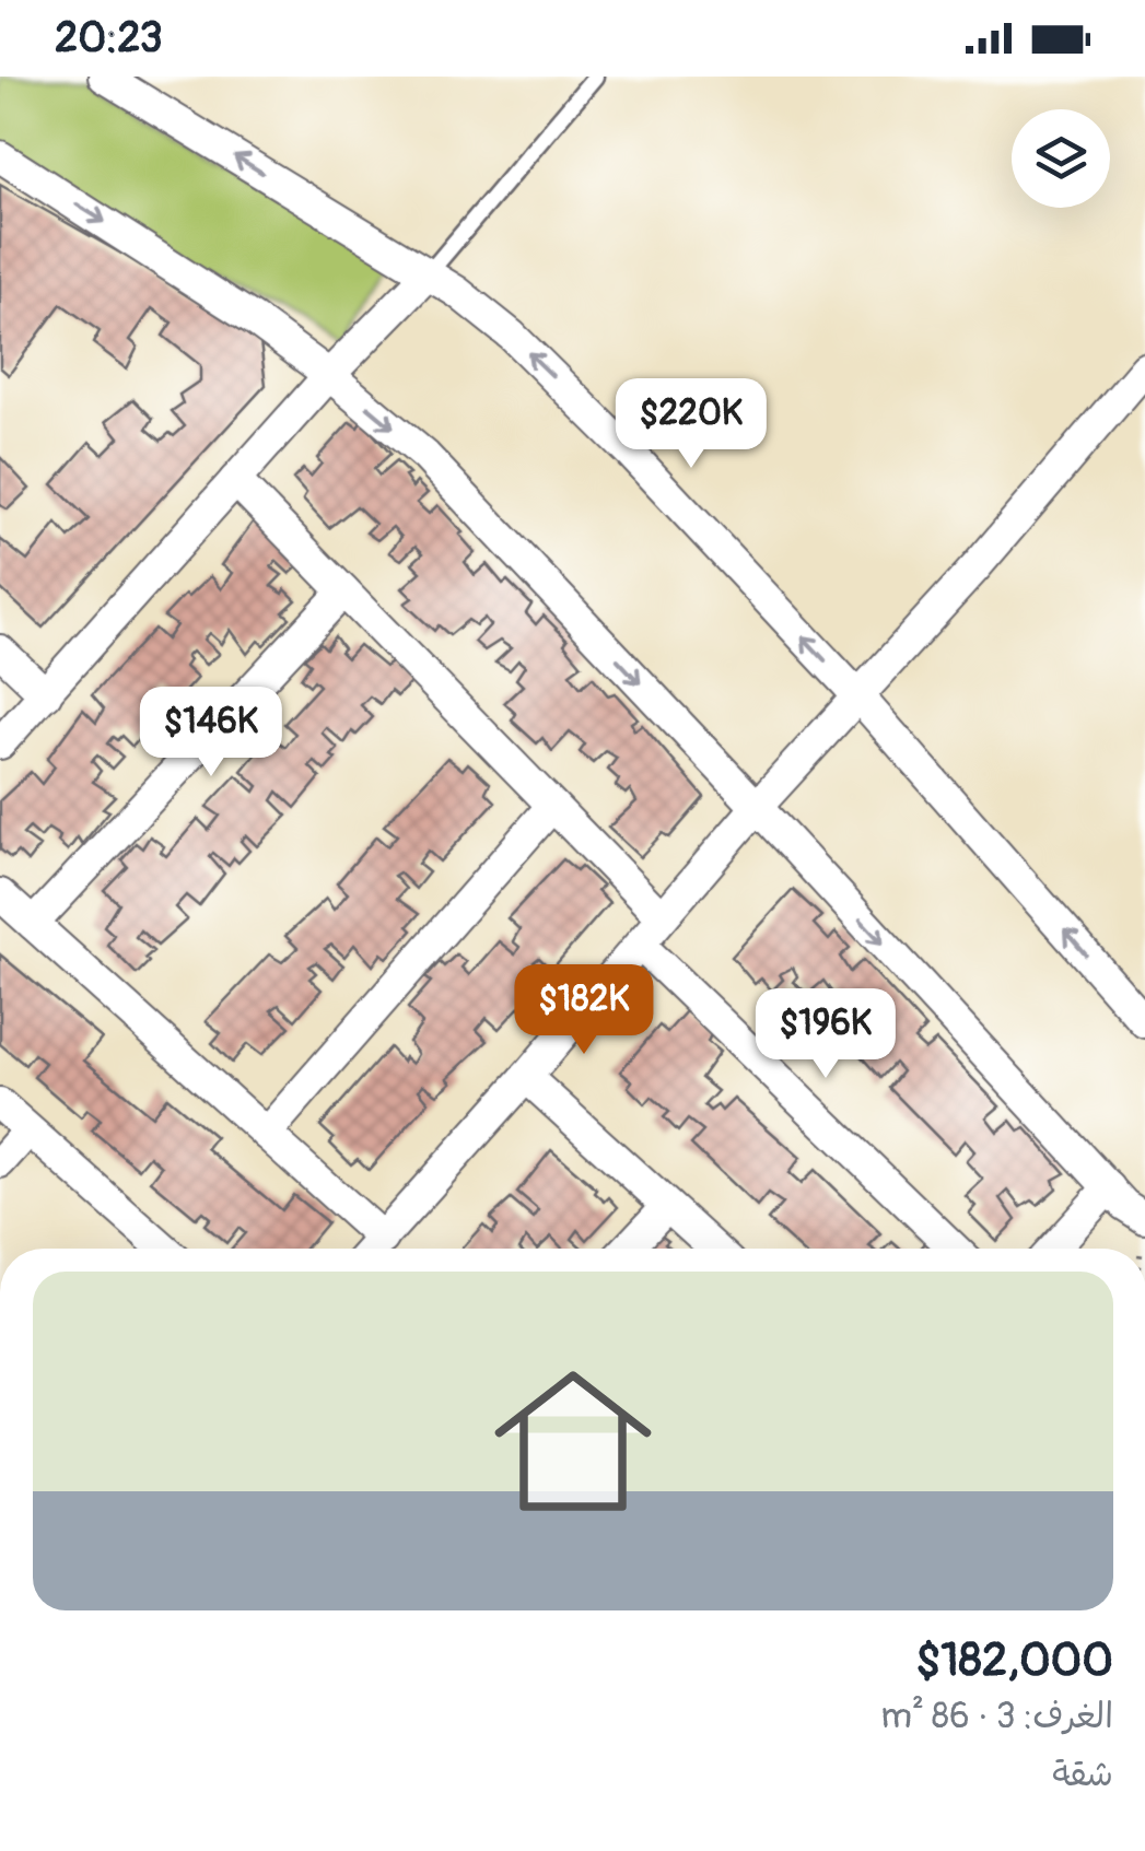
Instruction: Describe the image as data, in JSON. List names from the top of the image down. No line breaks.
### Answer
{"page":{"status":"20:23","price":["$220K","$146K","$182K","$196K"],"list":[{"name":"$182,000","note":"الغرف: 3 · 86 m² · شقة"}]}}
